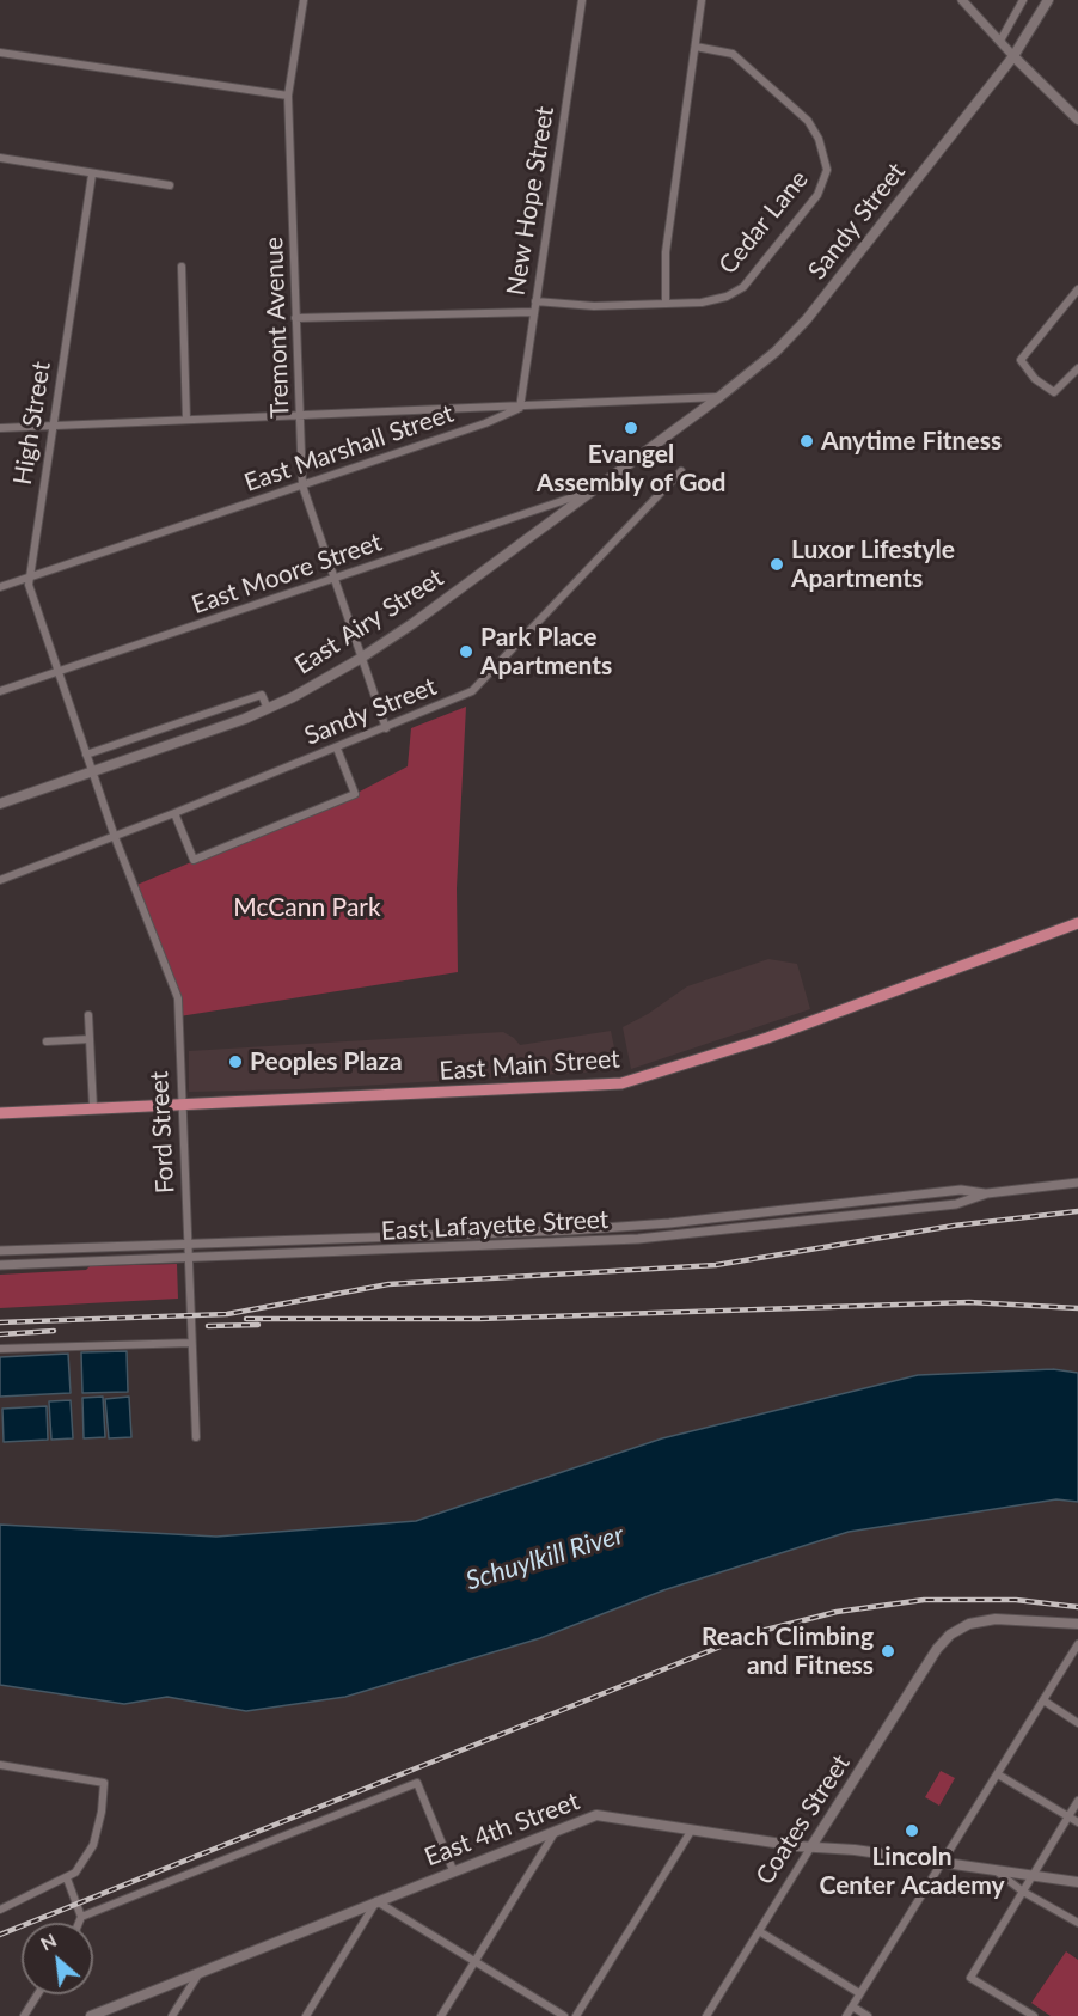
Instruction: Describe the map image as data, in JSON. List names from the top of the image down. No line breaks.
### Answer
{"streets":{"main road":["Sandy Street","East Airy Street","East Main Street","Coates Street","East 4th Street"],"street":["New Hope Street","Cedar Lane","Tremont Avenue","High Street","East Marshall Street","East Moore Street","Ford Street","East Lafayette Street"]},"crossings":[["New Hope Street","Cedar Lane"],["New Hope Street","East Marshall Street"],["Sandy Street","Tremont Avenue"],["Sandy Street","High Street"],["Sandy Street","East Marshall Street"],["Sandy Street","East Airy Street"],["Sandy Street","Ford Street"],["Tremont Avenue","East Marshall Street"],["Tremont Avenue","East Moore Street"],["Tremont Avenue","East Airy Street"],["High Street","East Marshall Street"],["High Street","East Moore Street"],["High Street","East Airy Street"],["High Street","Ford Street"],["East Marshall Street","East Airy Street"],["East Moore Street","East Airy Street"],["East Main Street","Ford Street"],["Ford Street","East Lafayette Street"],["Coates Street","East 4th Street"]],"water":["Schuylkill River"],"parks":["McCann Park"],"places":["Evangel Assembly of God","Anytime Fitness","Luxor Lifestyle Apartments","Park Place Apartments","Peoples Plaza","Reach Climbing and Fitness","Lincoln Center Academy"],"north":"top left"}
